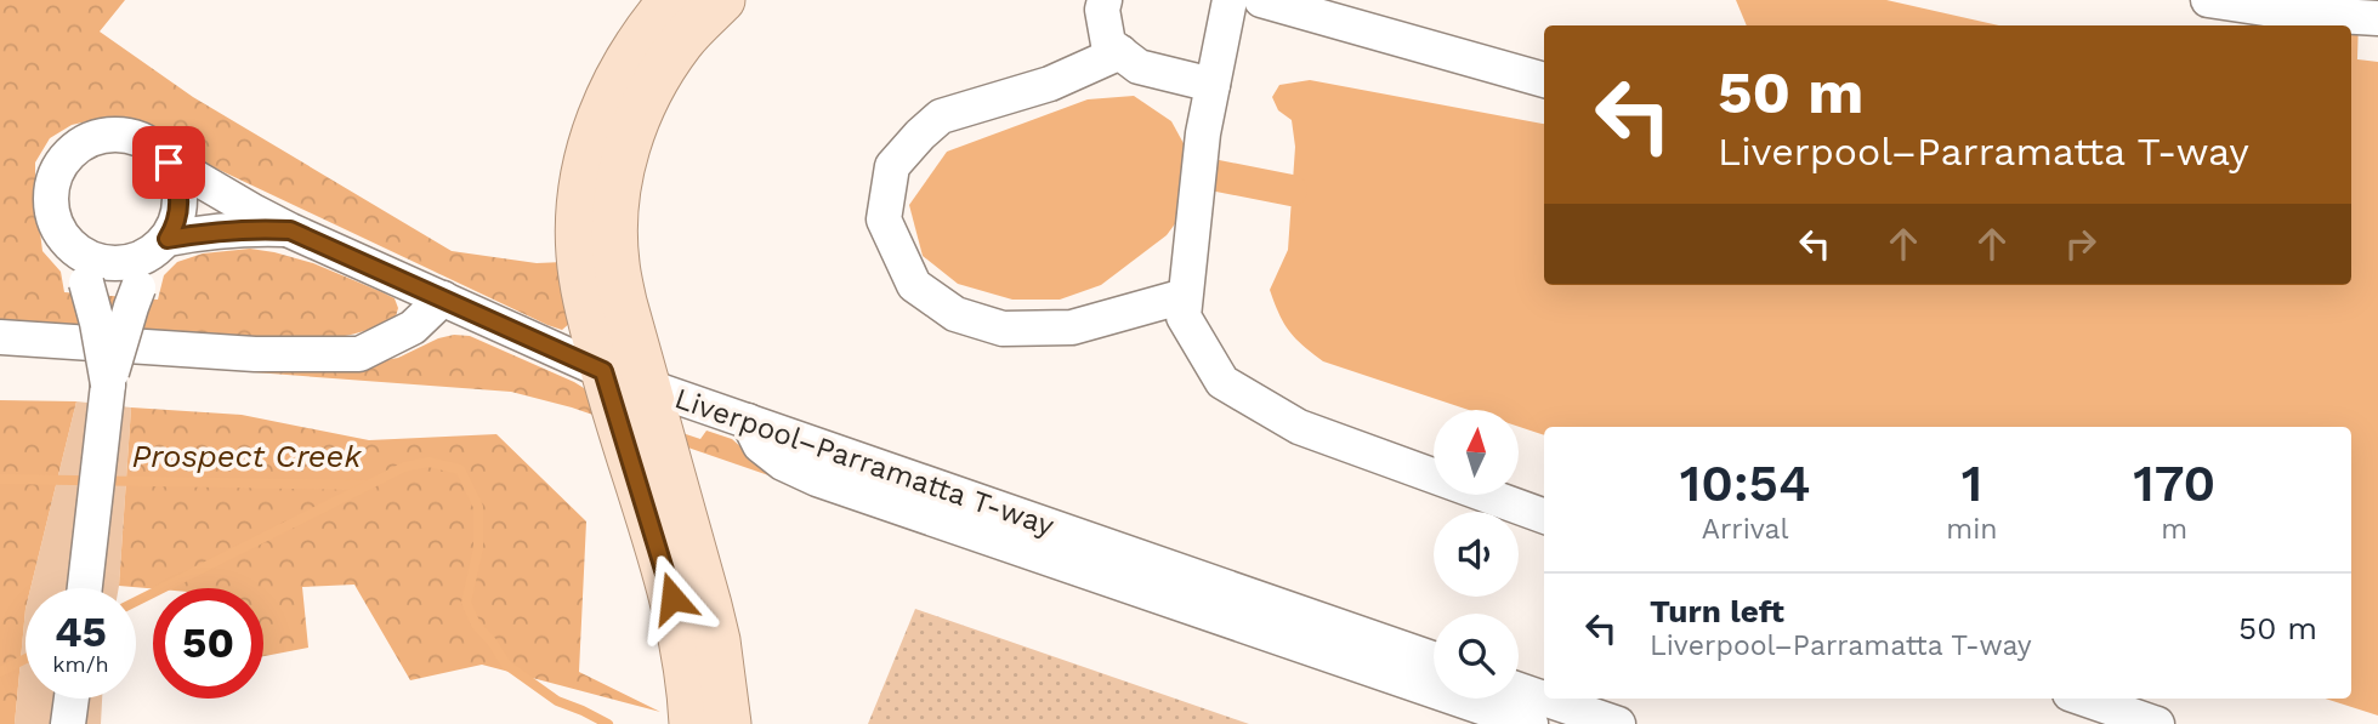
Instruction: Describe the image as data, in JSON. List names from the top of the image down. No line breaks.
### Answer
{"streets":{"lane":["Liverpool–Parramatta T-way"]},"water":["Prospect Creek"],"north":"top","page":{"turn":["50 m","Liverpool–Parramatta T-way"],"eta":["10:54","Arrival","1","min","170","m"],"list":[{"name":"Turn left","note":"Liverpool–Parramatta T-way","value":"50 m"}],"speed":"45 km/h","limit":"50"}}
